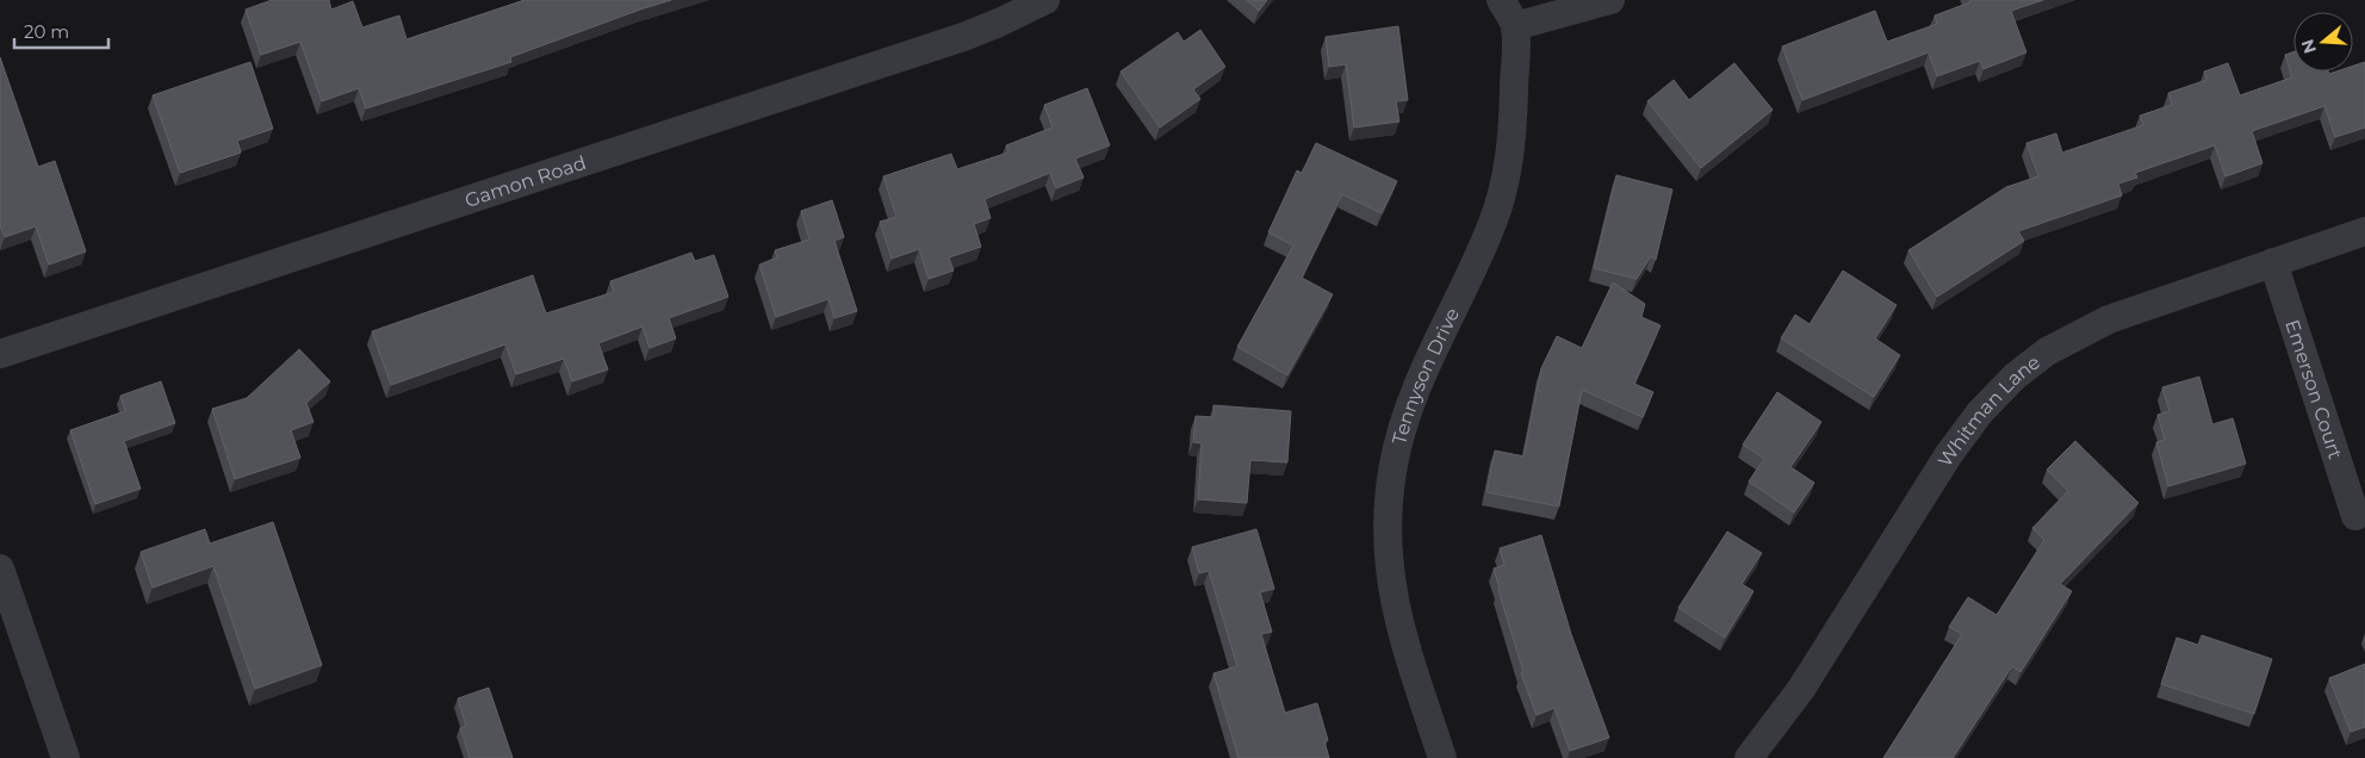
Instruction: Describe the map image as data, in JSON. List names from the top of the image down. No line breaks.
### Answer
{"streets":{"street":["Gamon Road","Tennyson Drive","Emerson Court","Whitman Lane"]},"crossings":[["Emerson Court","Whitman Lane"]],"scale_bar":"20 m","north":"left"}
